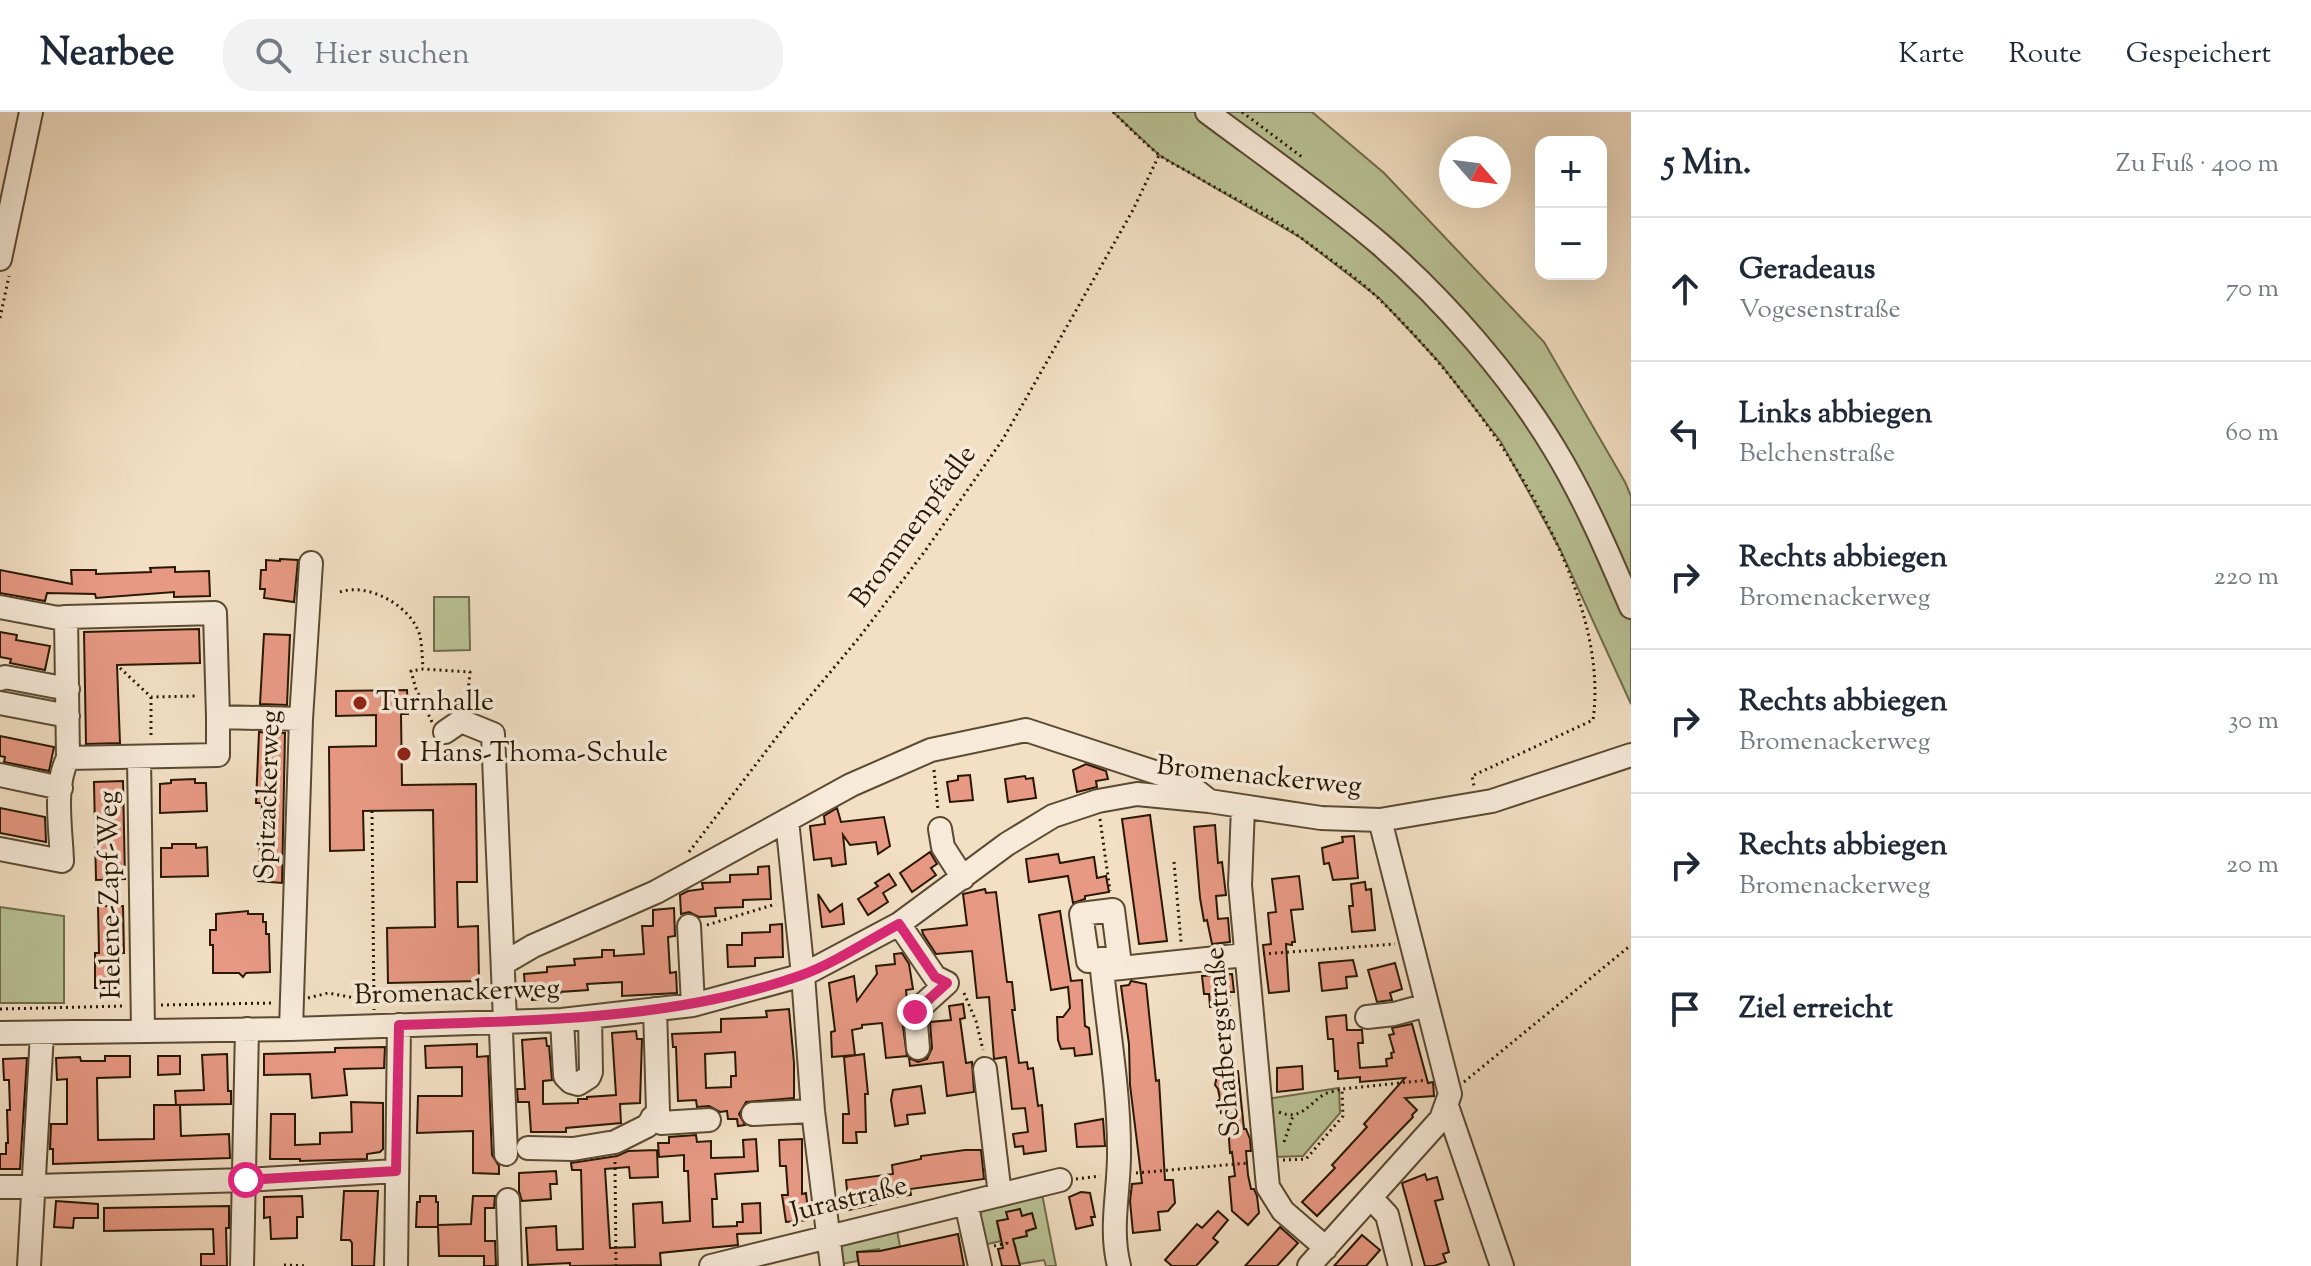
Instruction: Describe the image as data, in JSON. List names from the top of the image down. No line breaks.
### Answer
{"streets":{"street":["Bromenackerweg","Spitzackerweg","Helene-Zapf-Weg","Schafbergstraße","Jurastraße"],"path":["Brommenpfädle"]},"crossings":[["Bromenackerweg","Spitzackerweg"],["Bromenackerweg","Helene-Zapf-Weg"],["Bromenackerweg","Schafbergstraße"]],"places":["Turnhalle","Hans-Thoma-Schule"],"north":"bottom right","page":{"header":"Nearbee","search":"Hier suchen","nav":["Karte","Route","Gespeichert"],"heading":["5 Min.","Zu Fuß · 400 m"],"map_buttons":["+","−"],"list":[["Geradeaus","Vogesenstraße","70 m"],["Links abbiegen","Belchenstraße","60 m"],["Rechts abbiegen","Bromenackerweg","220 m"],["Rechts abbiegen","Bromenackerweg","30 m"],["Rechts abbiegen","Bromenackerweg","20 m"],"Ziel erreicht"]}}
